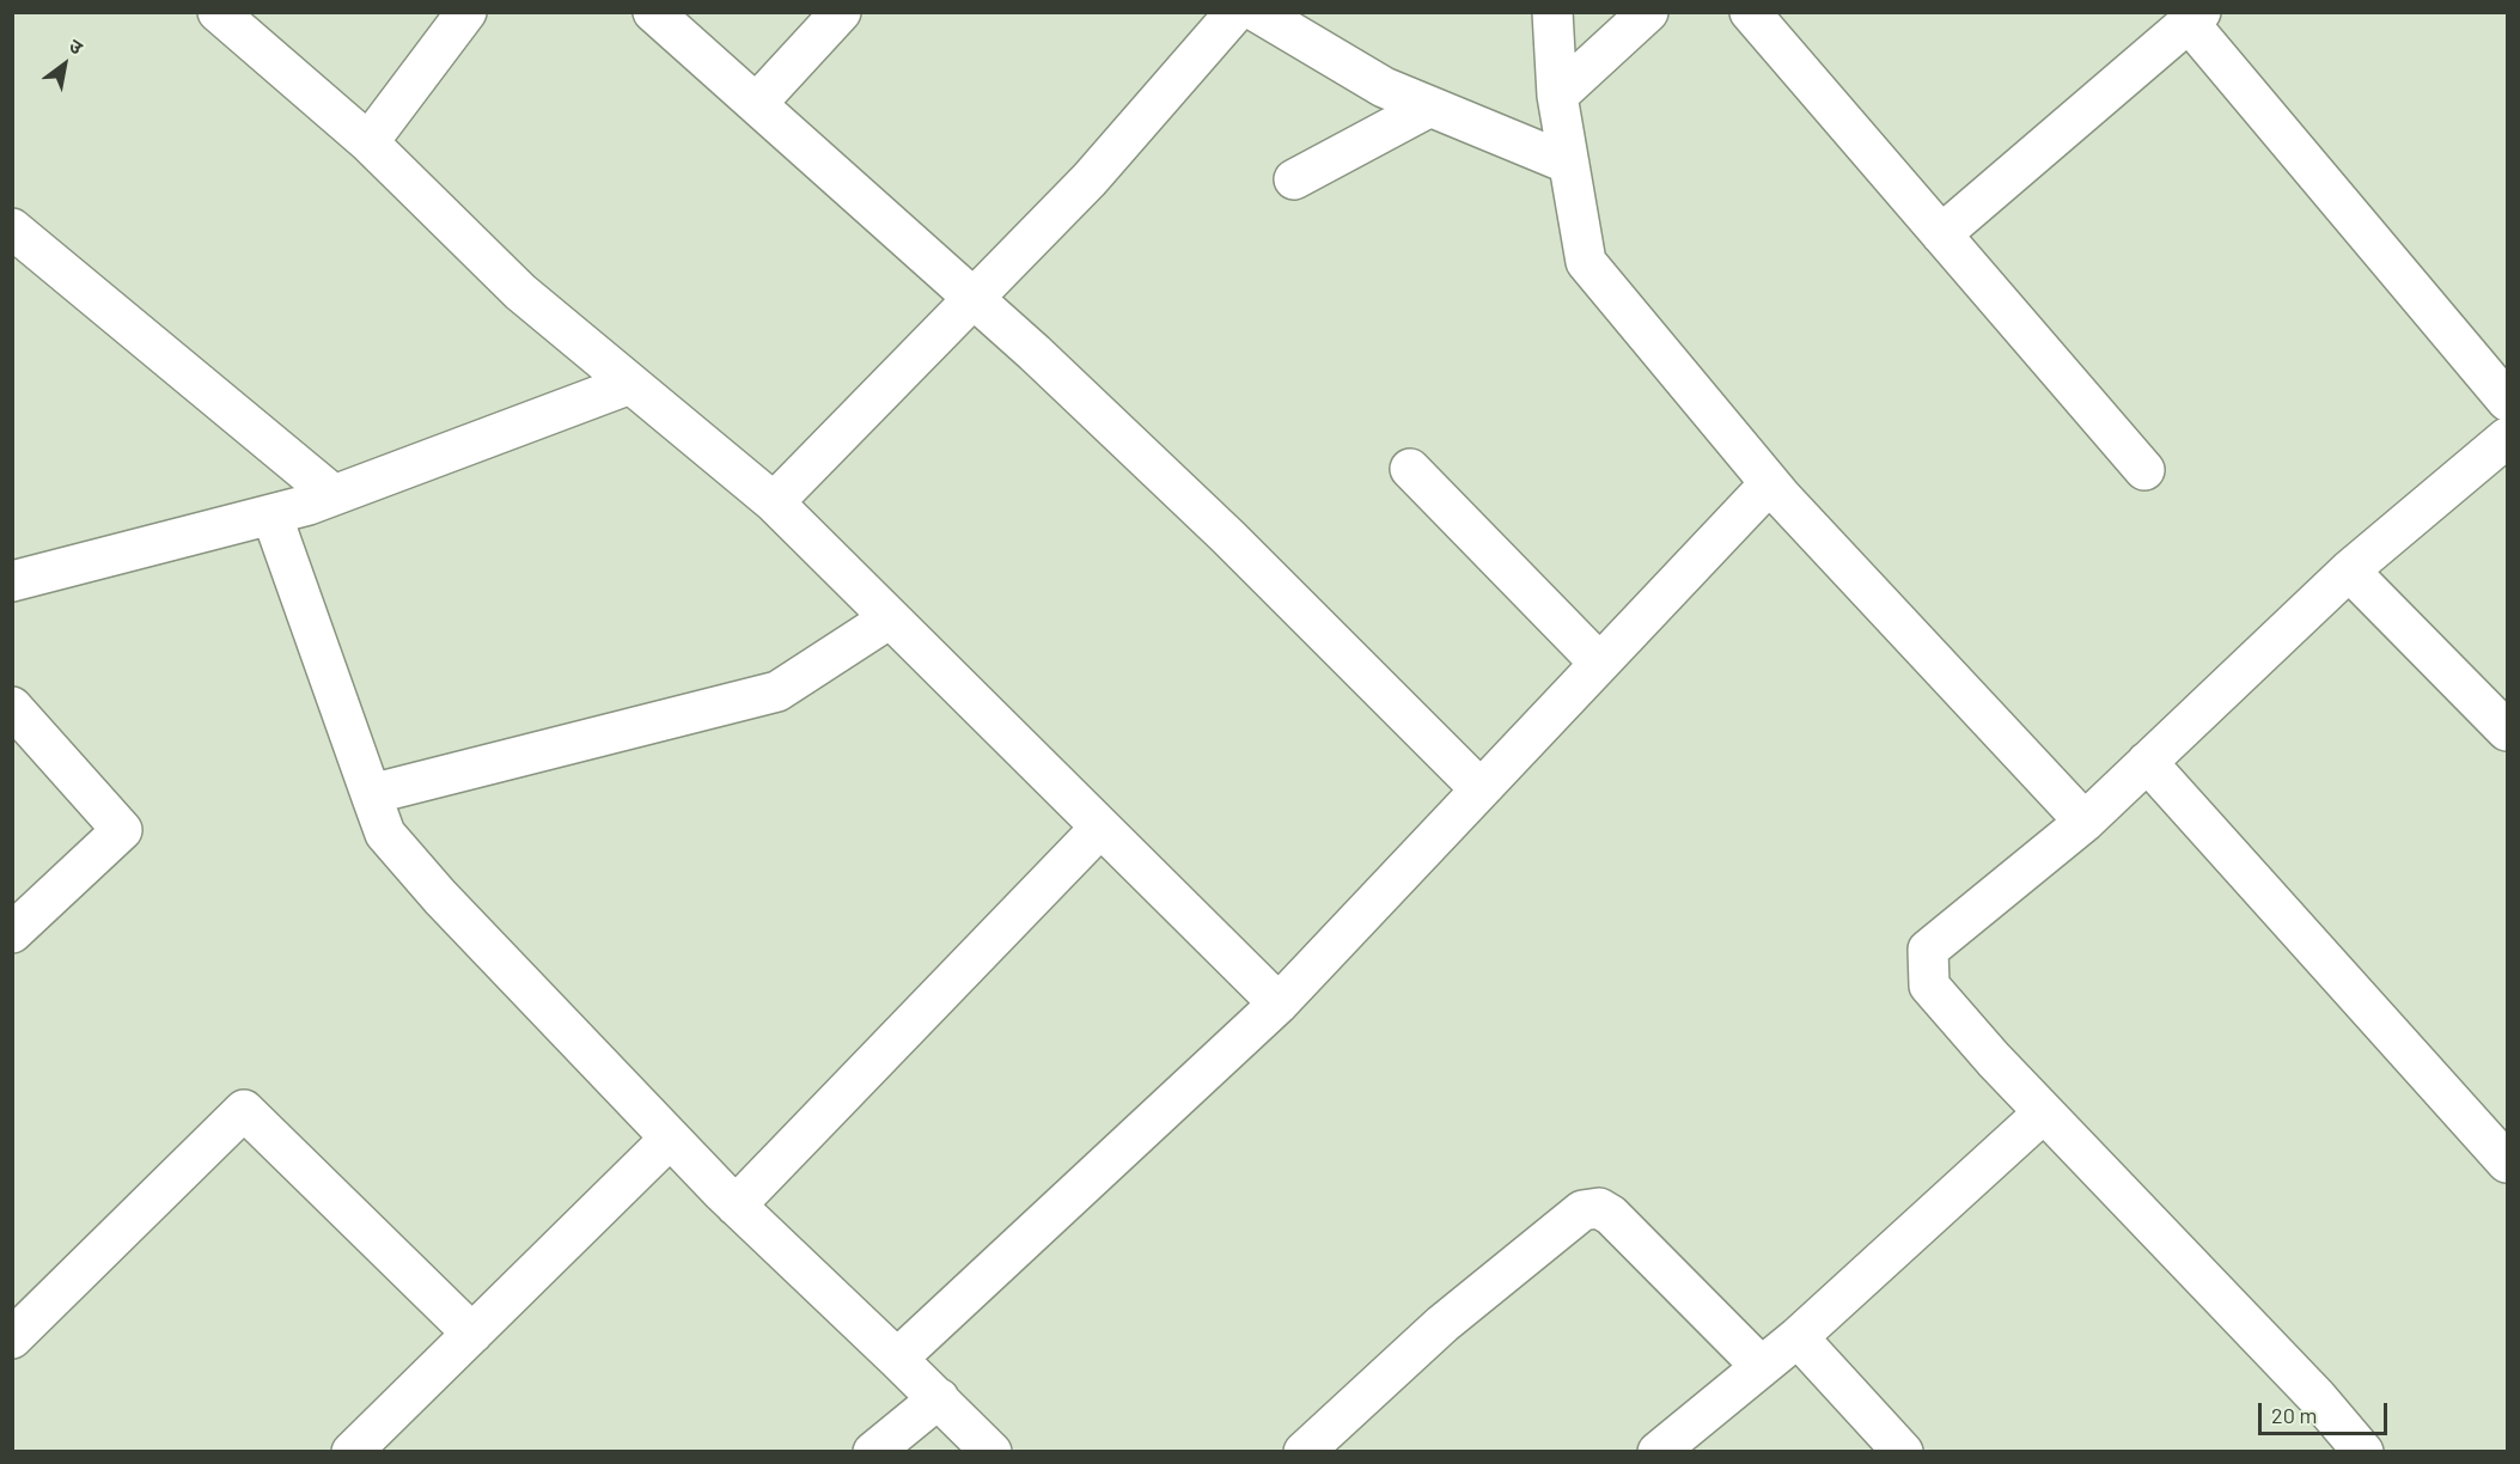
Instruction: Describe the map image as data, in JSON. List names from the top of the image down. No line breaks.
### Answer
{"scale_bar":"20 m","north":"top right"}
